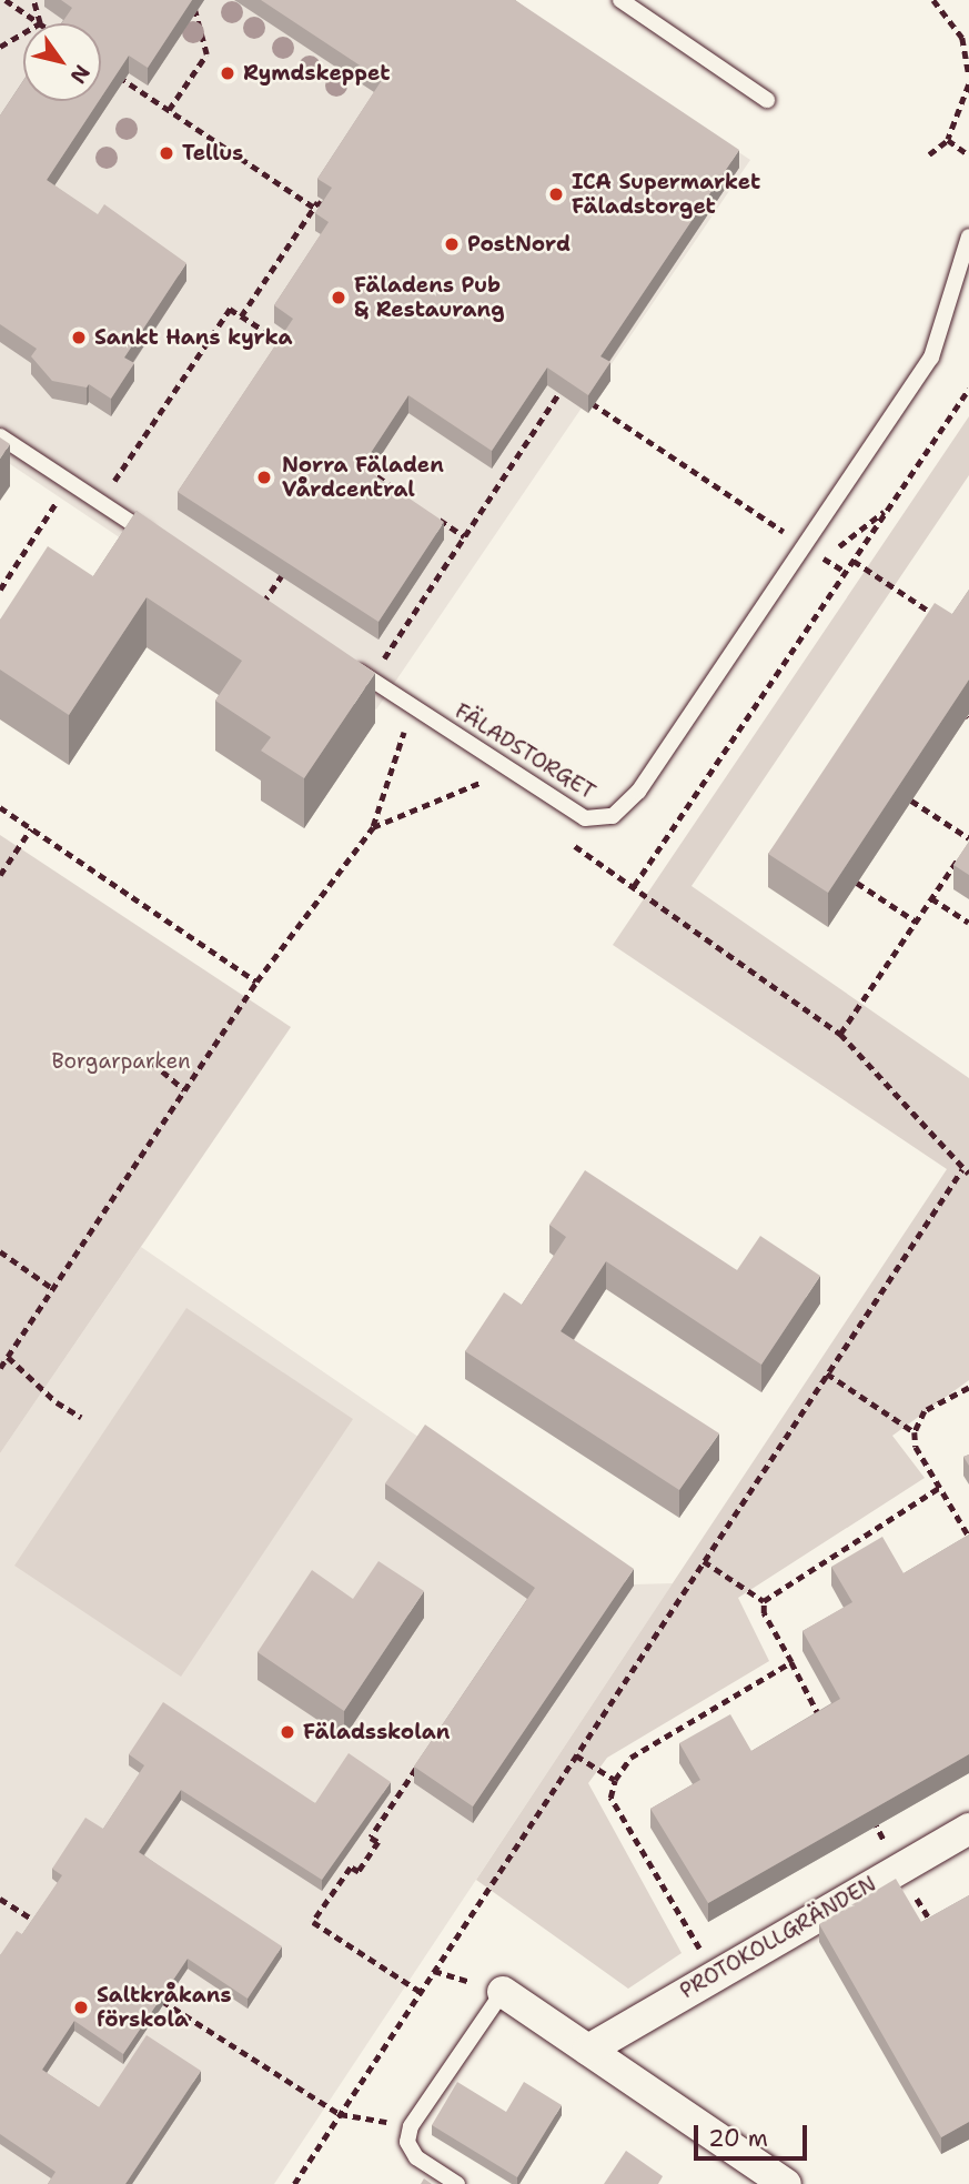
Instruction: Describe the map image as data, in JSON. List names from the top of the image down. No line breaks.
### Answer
{"streets":{"street":["PROTOKOLLGRÄNDEN"],"lane":["FÄLADSTORGET"]},"parks":["Borgarparken"],"places":["Rymdskeppet","Tellus","ICA Supermarket Fäladstorget","PostNord","Fäladens Pub & Restaurang","Sankt Hans kyrka","Norra Fäladen Vårdcentral","Fäladsskolan","Saltkråkans förskola"],"scale_bar":"20 m","north":"bottom right"}
